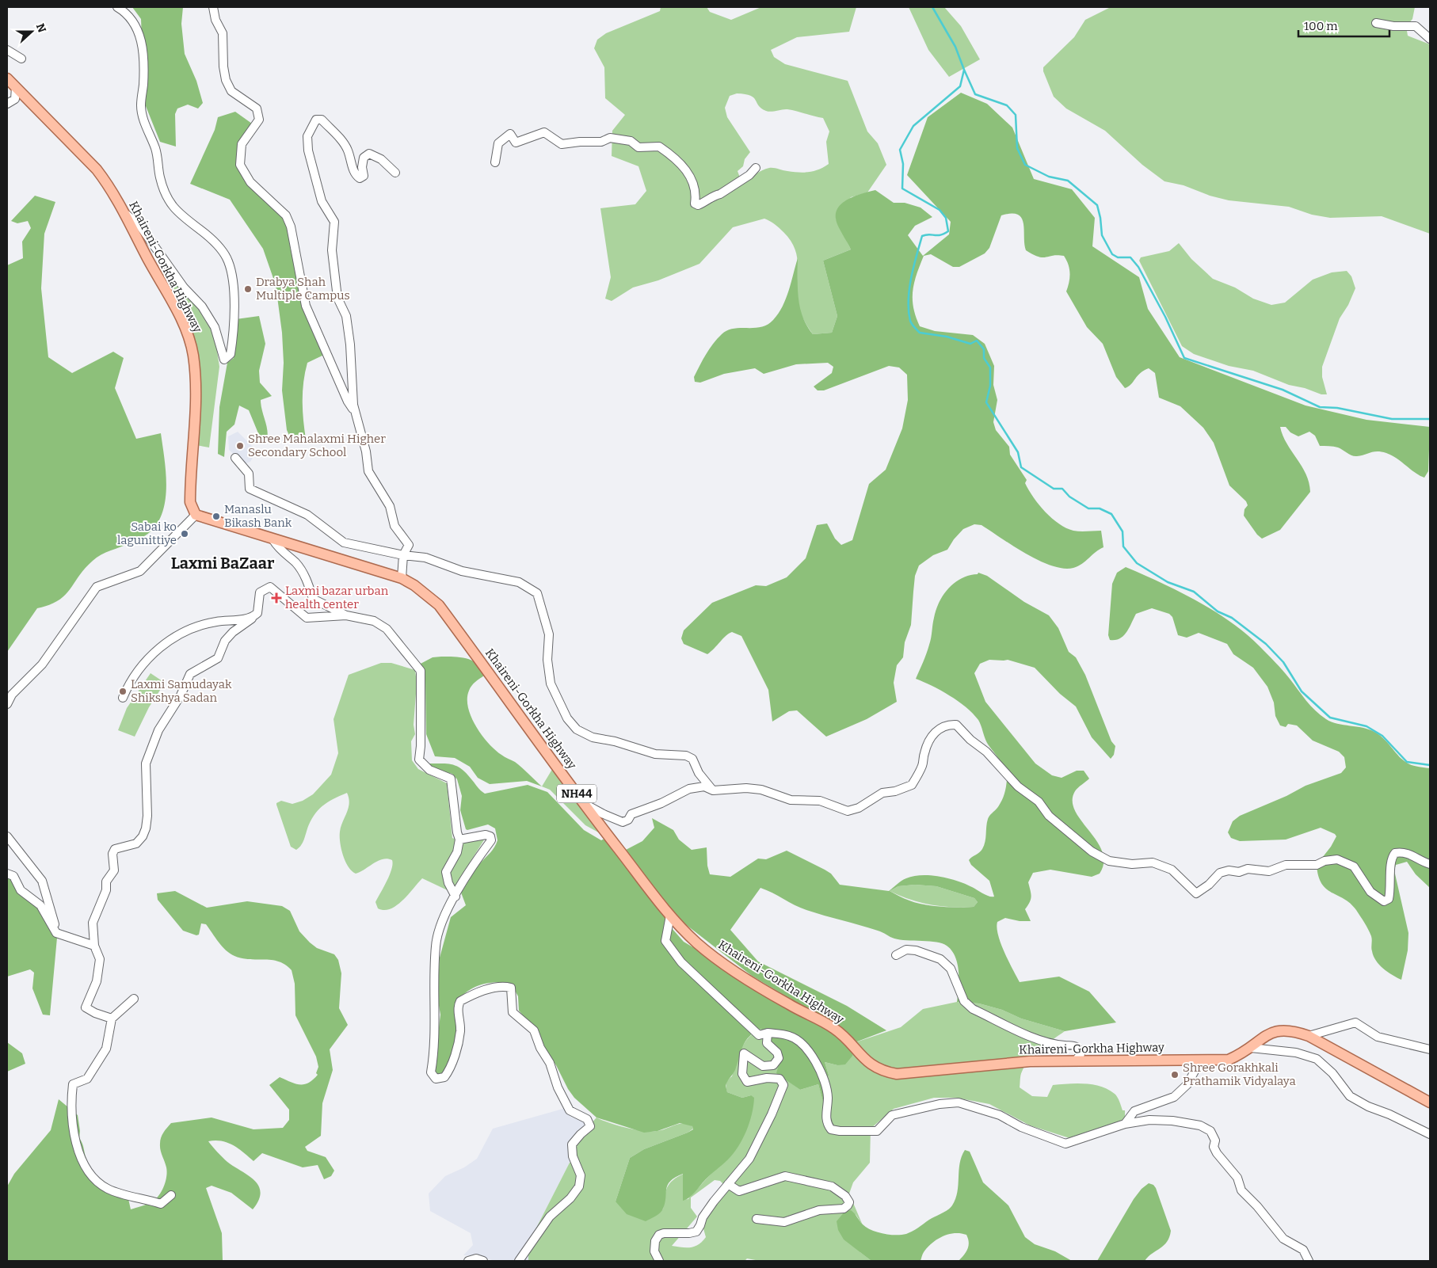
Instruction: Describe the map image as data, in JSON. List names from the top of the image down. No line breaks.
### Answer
{"streets":{"main road":["Khaireni-Gorkha Highway","NH44"]},"districts":["Laxmi BaZaar"],"places":{"other":["Drabya Shah Multiple Campus","Shree Mahalaxmi Higher Secondary School","Manaslu Bikash Bank","Sabai ko lagunittiye","Laxmi Samudayak Shikshya Sadan","Shree Gorakhkali Prathamik Vidyalaya"],"health":["Laxmi bazar urban health center"]},"scale_bar":"100 m","north":"right"}
